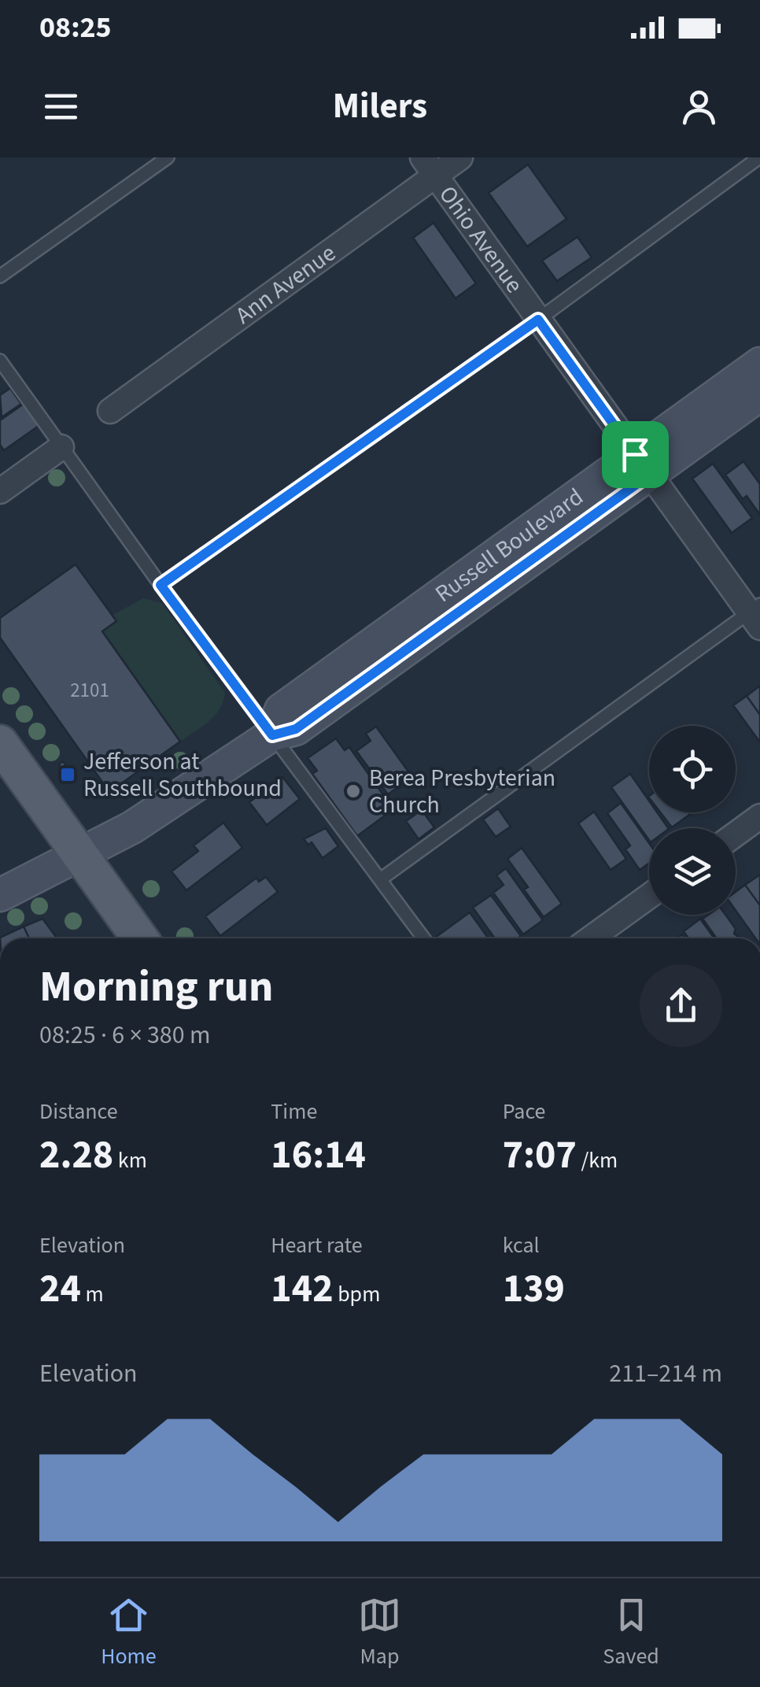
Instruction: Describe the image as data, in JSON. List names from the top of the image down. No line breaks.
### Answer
{"streets":{"main road":["Russell Boulevard"],"street":["Ohio Avenue","Ann Avenue"]},"crossings":[["Ohio Avenue","Ann Avenue"],["Ohio Avenue","Russell Boulevard"]],"places":{"transit":["Jefferson at Russell Southbound"],"other":["Berea Presbyterian Church"]},"house_numbers":["2101"],"page":{"status":"08:25","header":"Milers","heading":["Morning run","08:25 · 6 × 380 m"],"stats":[["Distance","2.28 km"],["Time","16:14"],["Pace","7:07 /km"],["Elevation","24 m"],["Heart rate","142 bpm"],["kcal","139"]],"chart":["Elevation","211–214 m"],"tabs":["Home","Map","Saved"]}}
